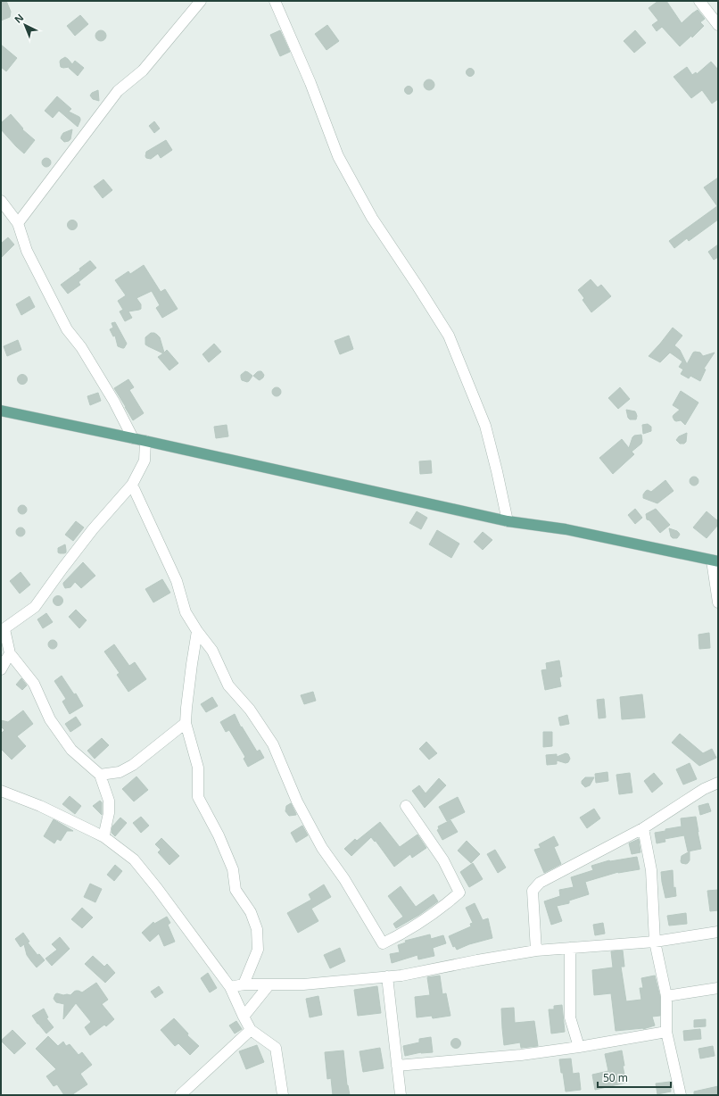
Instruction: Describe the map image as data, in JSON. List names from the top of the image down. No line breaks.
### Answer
{"scale_bar":"50 m","north":"top left"}
